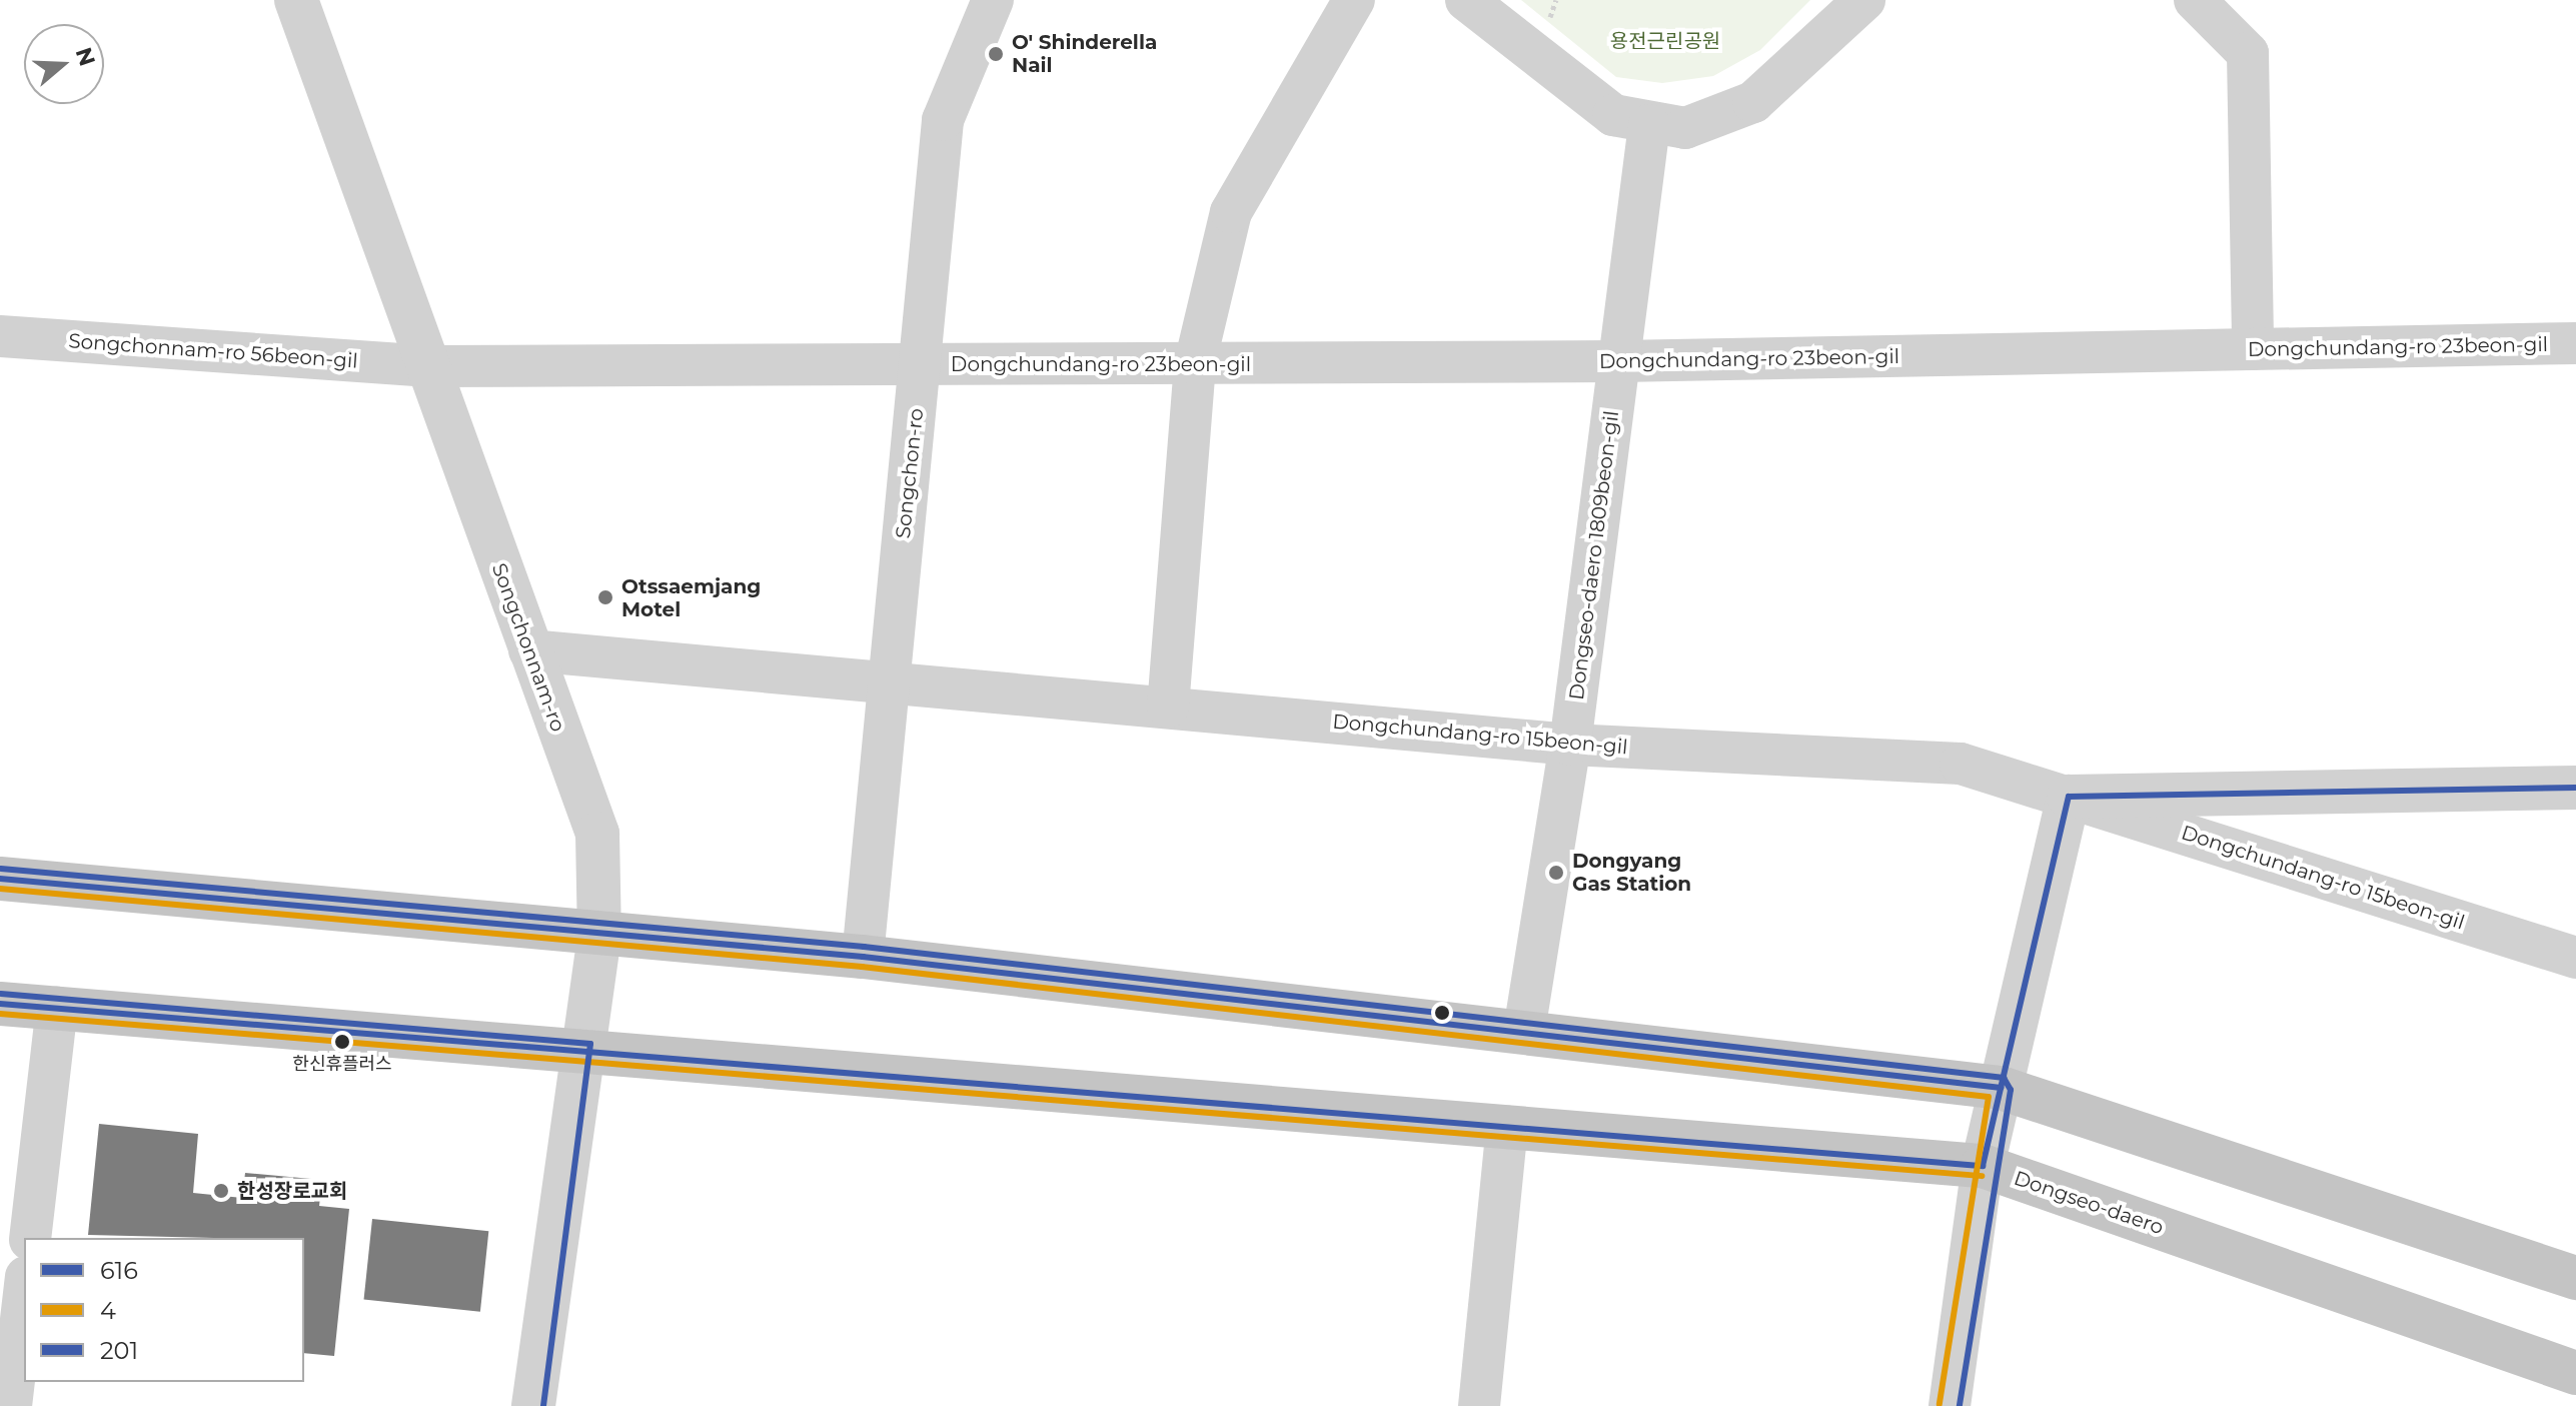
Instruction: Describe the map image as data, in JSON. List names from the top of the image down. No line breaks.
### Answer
{"streets":{"main road":["Dongseo-daero"],"street":["Dongchundang-ro 23beon-gil","Songchonnam-ro 56beon-gil","Songchon-ro","Dongseo-daero 1809beon-gil","Songchonnam-ro","Dongchundang-ro 15beon-gil"]},"crossings":[["Dongchundang-ro 23beon-gil","Songchon-ro"],["Dongchundang-ro 23beon-gil","Dongseo-daero 1809beon-gil"],["Songchonnam-ro 56beon-gil","Songchonnam-ro"],["Songchon-ro","Dongchundang-ro 15beon-gil"],["Dongseo-daero 1809beon-gil","Dongchundang-ro 15beon-gil"],["Songchonnam-ro","Dongchundang-ro 15beon-gil"],["Songchonnam-ro","Dongseo-daero"]],"parks":["용전근린공원"],"places":["O' Shinderella Nail","Otssaemjang Motel","Dongyang Gas Station","한신휴플러스","한성장로교회"],"lines":["transit line 616","transit line 201","transit line 4"],"legend":["616","4","201"],"north":"right"}
